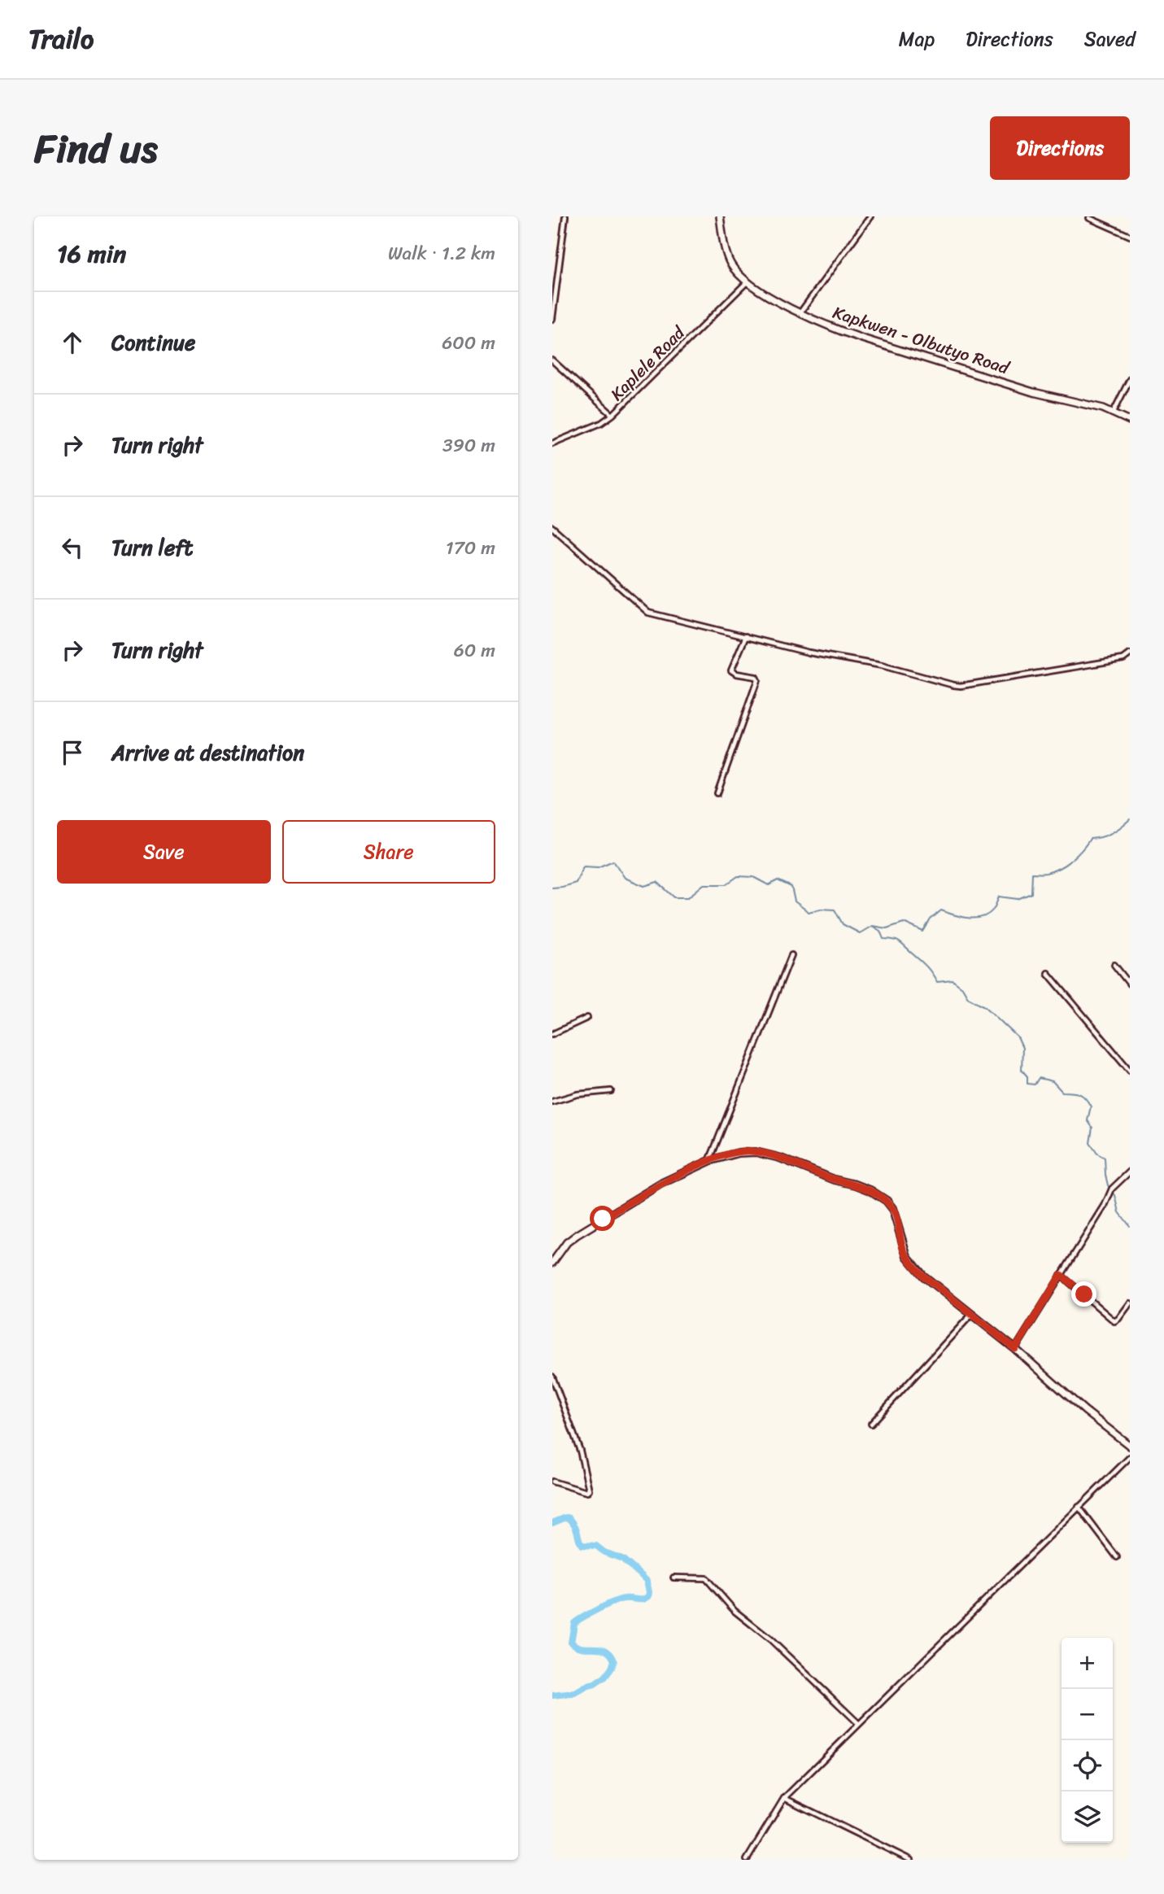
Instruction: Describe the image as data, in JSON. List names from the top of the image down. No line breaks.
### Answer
{"streets":{"street":["Kapkwen - Olbutyo Road","Kaplele Road"]},"crossings":[["Kapkwen - Olbutyo Road","Kaplele Road"]],"page":{"header":"Trailo","nav":["Map","Directions","Saved"],"title":"Find us","buttons":["Directions",["Save","Share"]],"heading":["16 min","Walk · 1.2 km"],"list":[["Continue","600 m"],["Turn right","390 m"],["Turn left","170 m"],["Turn right","60 m"],"Arrive at destination"],"map_buttons":["+","−"]}}
